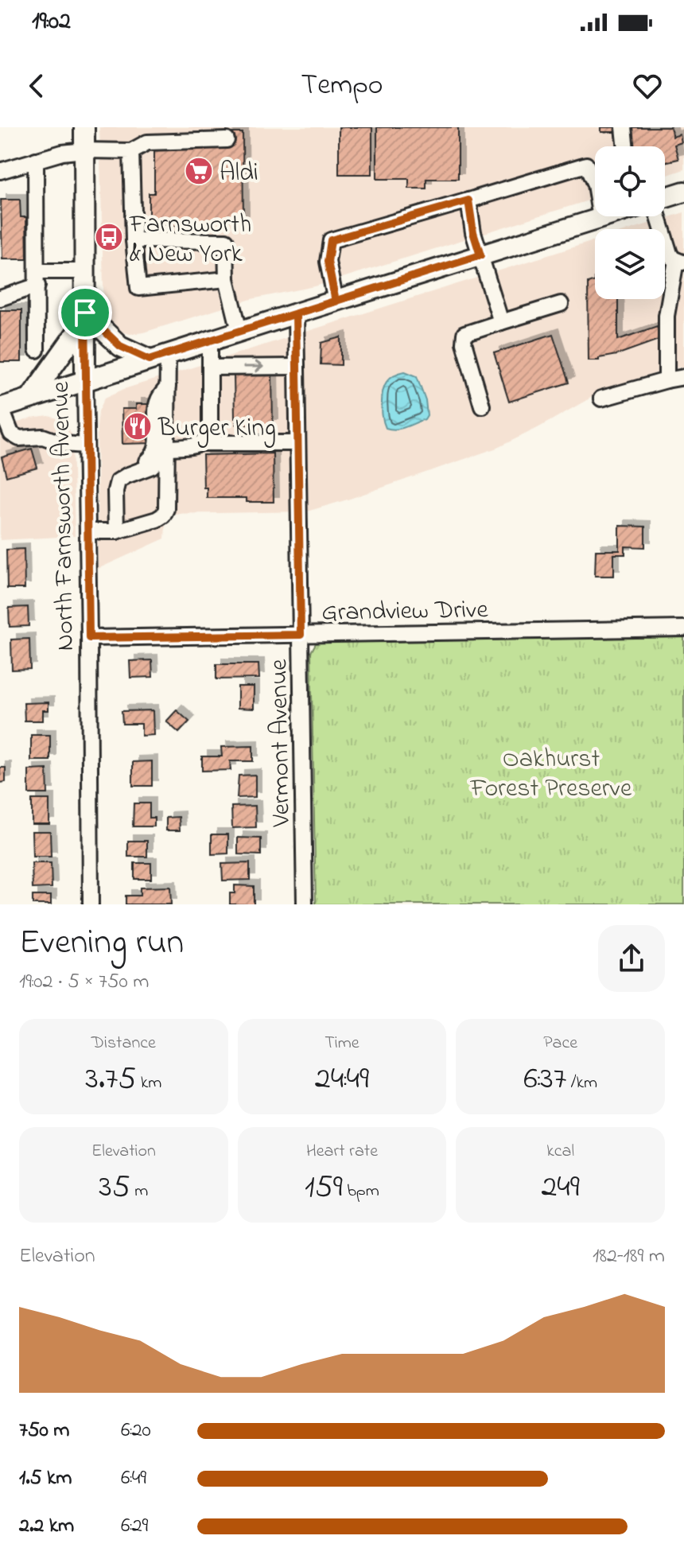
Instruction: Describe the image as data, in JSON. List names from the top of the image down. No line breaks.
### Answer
{"streets":{"main road":["North Farnsworth Avenue"],"street":["Grandview Drive","Vermont Avenue"]},"crossings":[["North Farnsworth Avenue","Grandview Drive"],["Grandview Drive","Vermont Avenue"]],"parks":["Oakhurst Forest Preserve"],"places":{"supermarket":["Aldi"],"bus stop":["Farnsworth & New York"],"restaurant":["Burger King"]},"page":{"status":"19:02","header":"Tempo","heading":["Evening run","19:02 · 5 × 750 m"],"stats":[["Distance","3.75 km"],["Time","24:49"],["Pace","6:37 /km"],["Elevation","35 m"],["Heart rate","159 bpm"],["kcal","249"]],"chart":["Elevation","182–189 m"],"list":[{"name":"750 m","note":"6:20"},{"name":"1.5 km","note":"6:49"},{"name":"2.2 km","note":"6:29"}]}}
